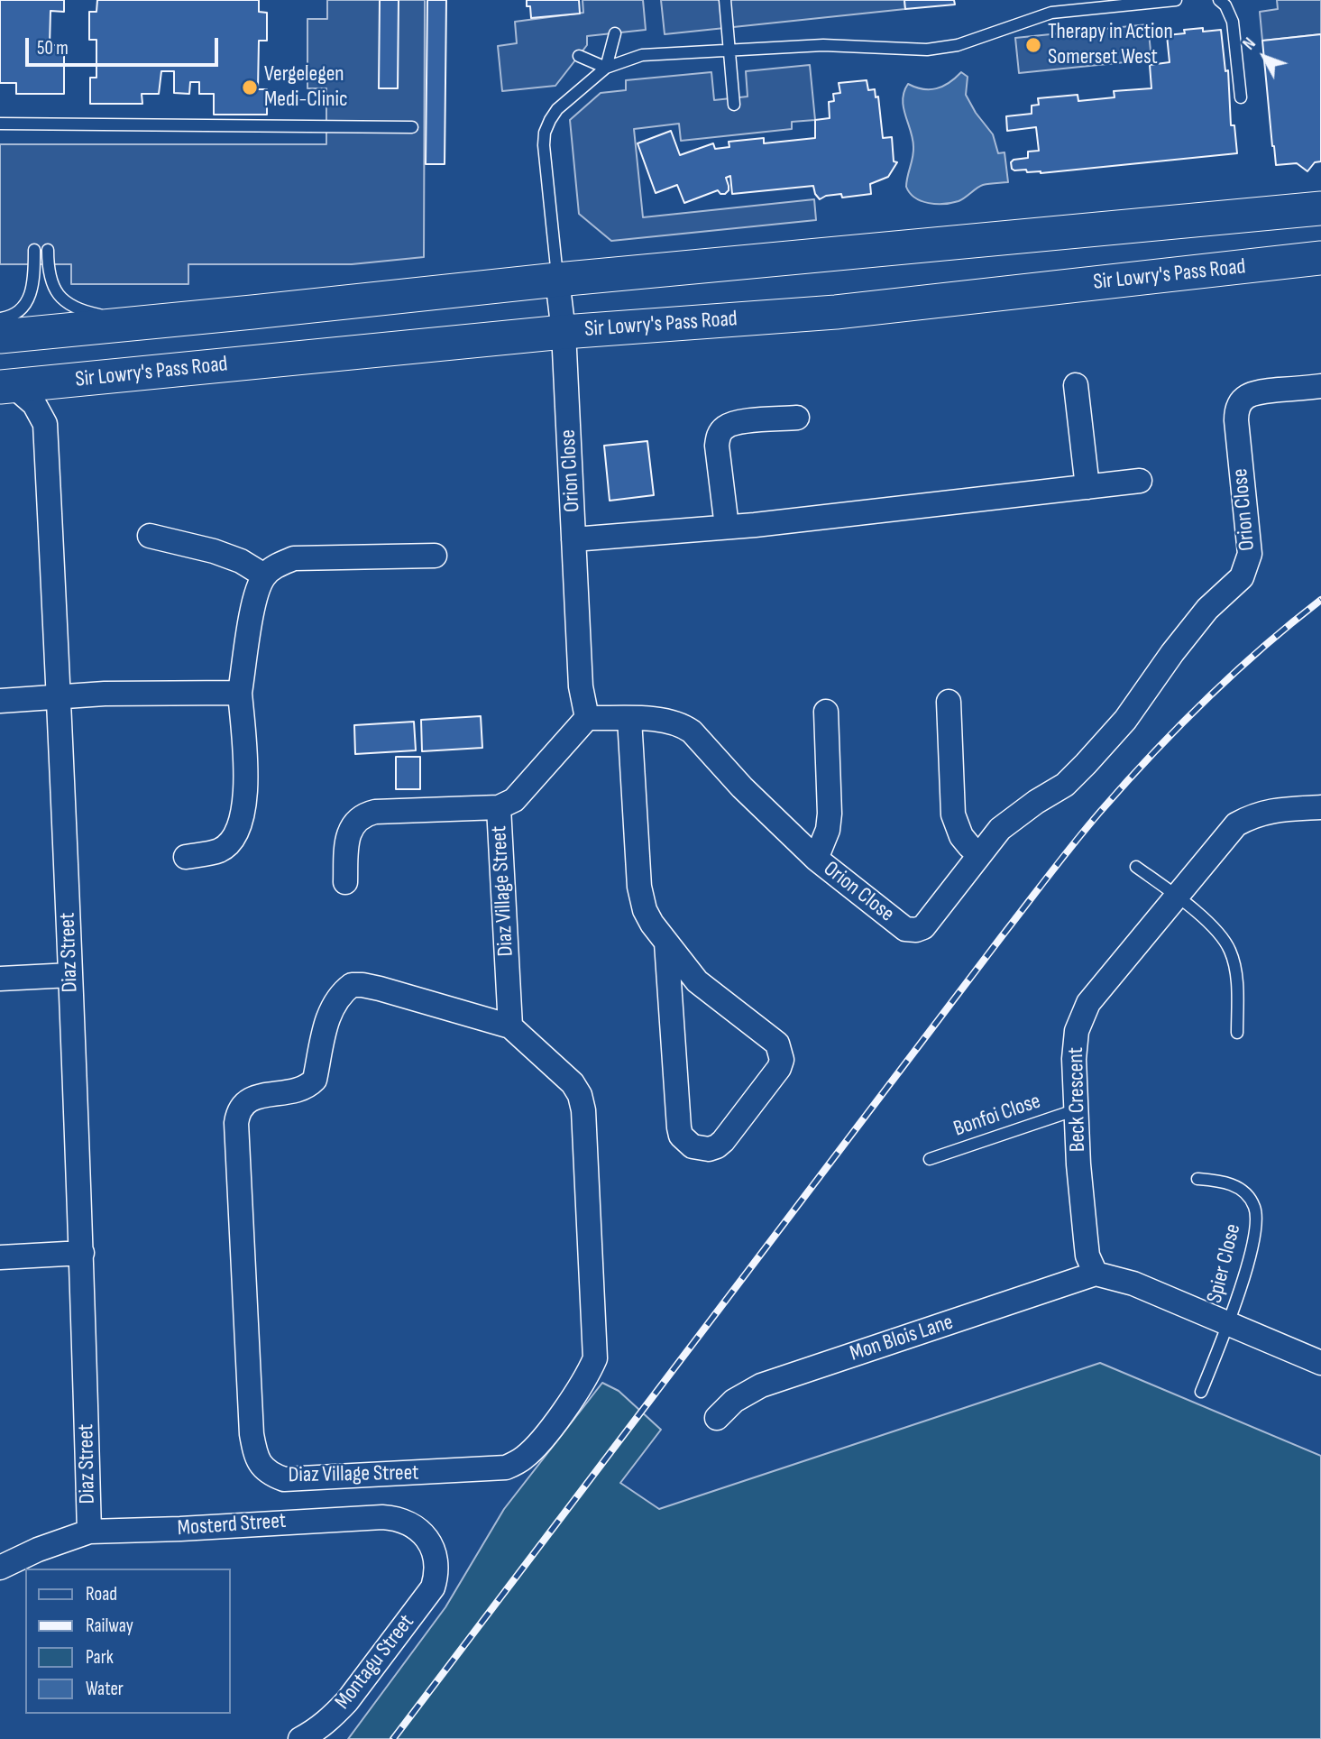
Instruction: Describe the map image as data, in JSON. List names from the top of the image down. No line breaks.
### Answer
{"streets":{"main road":["Sir Lowry's Pass Road"],"street":["Orion Close","Diaz Village Street","Diaz Street","Beck Crescent","Mon Blois Lane","Mosterd Street","Montagu Street"],"lane":["Bonfoi Close","Spier Close"]},"crossings":[["Sir Lowry's Pass Road","Orion Close"],["Sir Lowry's Pass Road","Diaz Street"],["Orion Close","Diaz Village Street"],["Diaz Street","Mosterd Street"],["Beck Crescent","Bonfoi Close"],["Beck Crescent","Mon Blois Lane"],["Mosterd Street","Montagu Street"]],"places":["Therapy in Action Somerset West","Vergelegen Medi-Clinic"],"legend":["Road","Railway","Park","Water"],"scale_bar":"50 m","north":"top left"}
